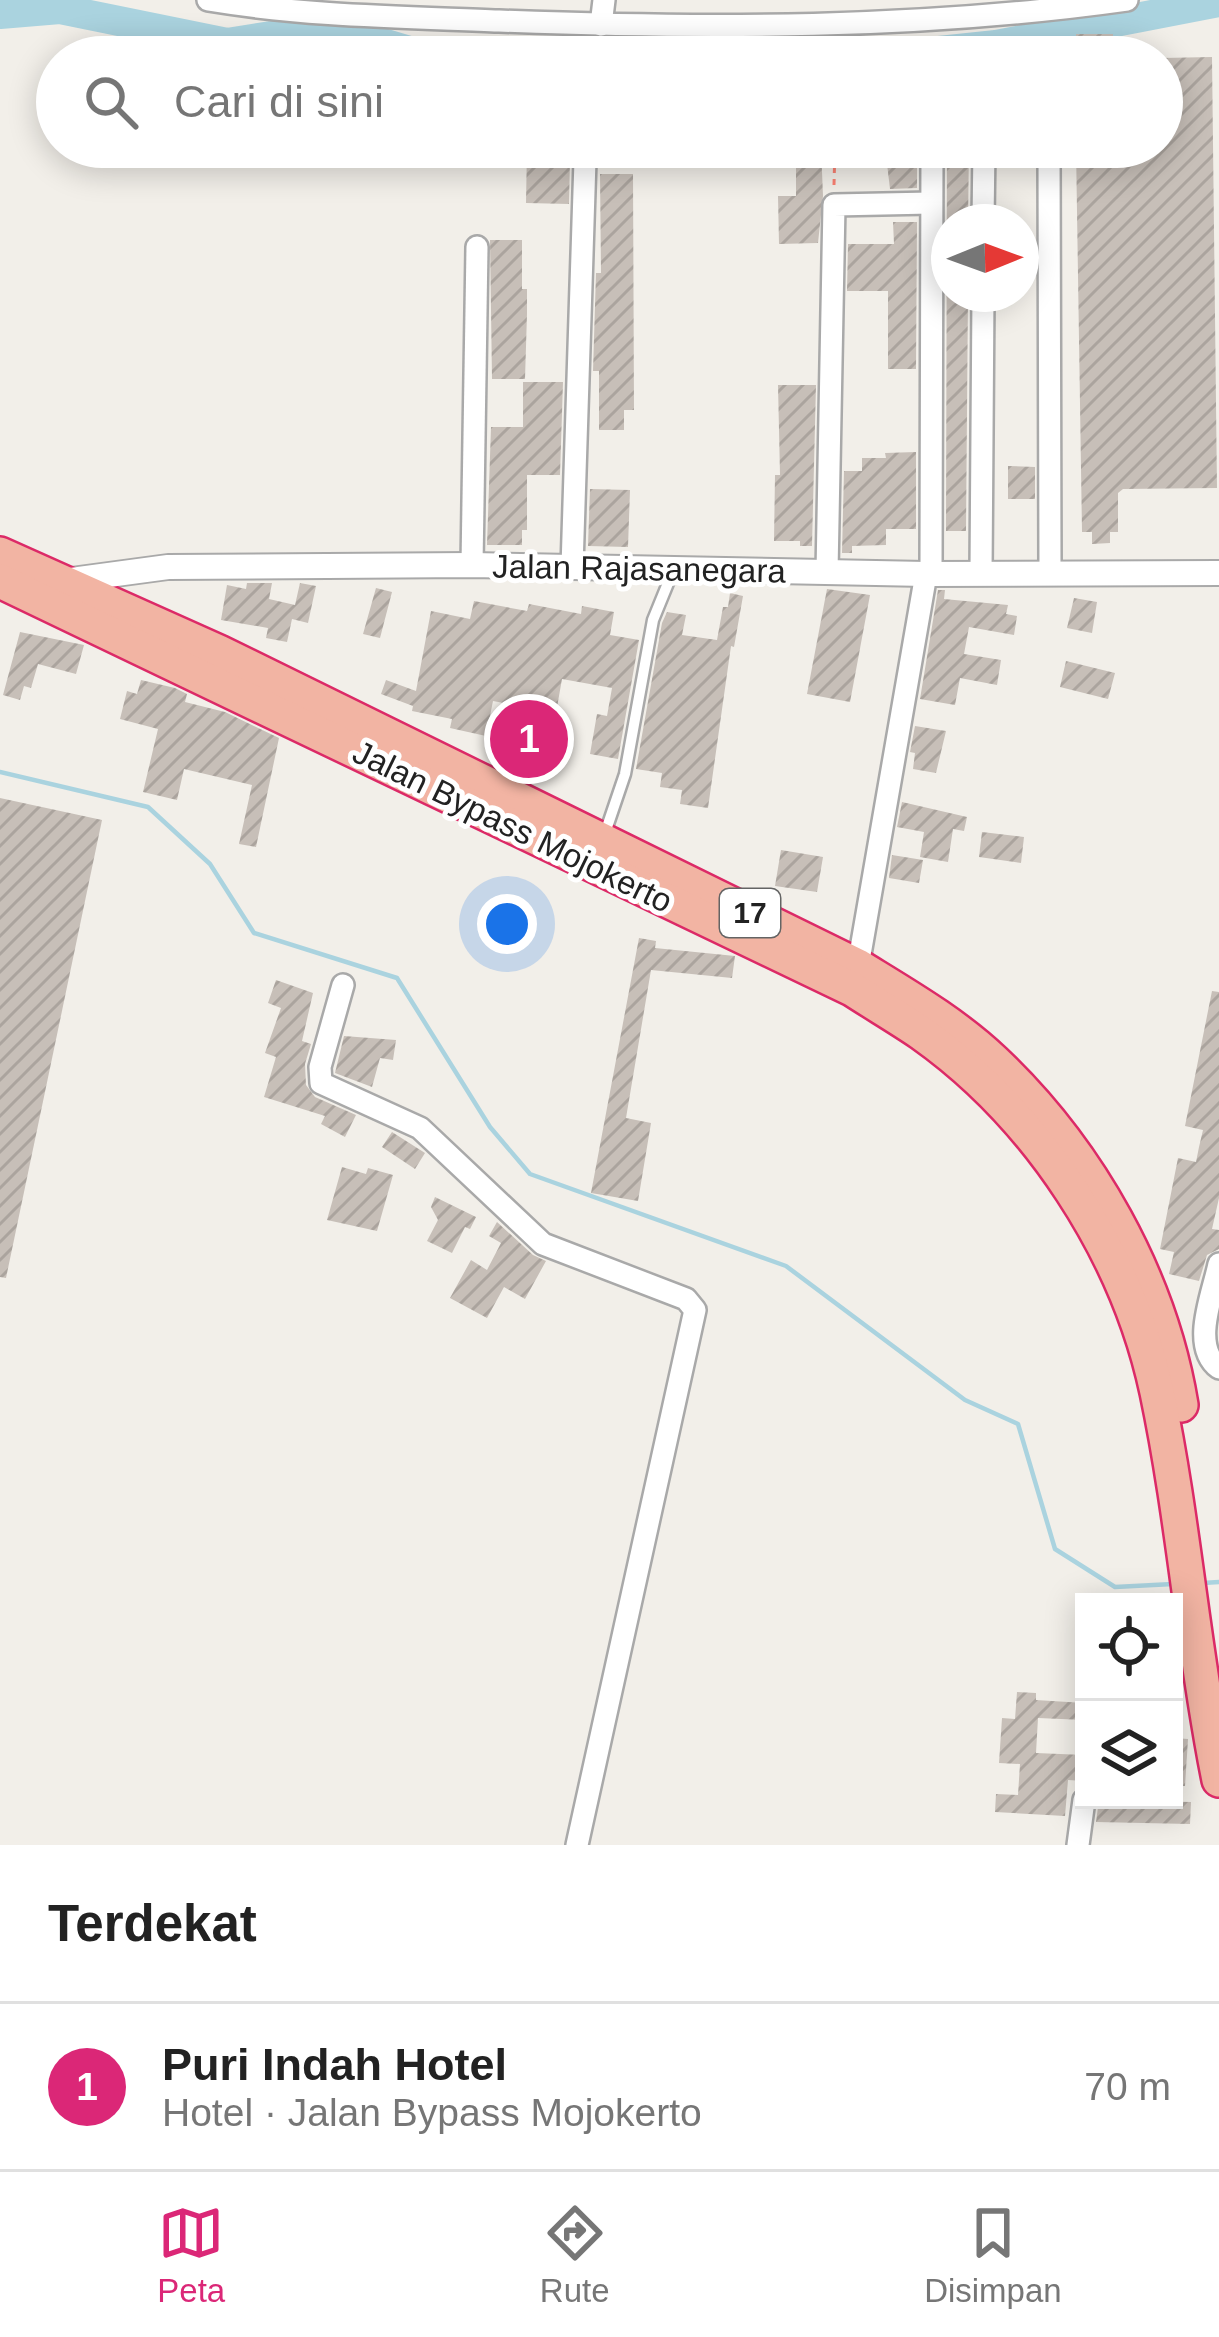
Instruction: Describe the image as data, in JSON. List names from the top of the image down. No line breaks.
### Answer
{"streets":{"highway":["Jalan Bypass Mojokerto","17"],"street":["Jalan Rajasanegara"]},"crossings":[["Jalan Rajasanegara","Jalan Bypass Mojokerto"]],"north":"right","page":{"search":"Cari di sini","pins":"1","heading":"Terdekat","list":[{"mark":"1","name":"Puri Indah Hotel","note":"Hotel · Jalan Bypass Mojokerto","value":"70 m"}],"nav":["Peta","Rute","Disimpan"]}}
